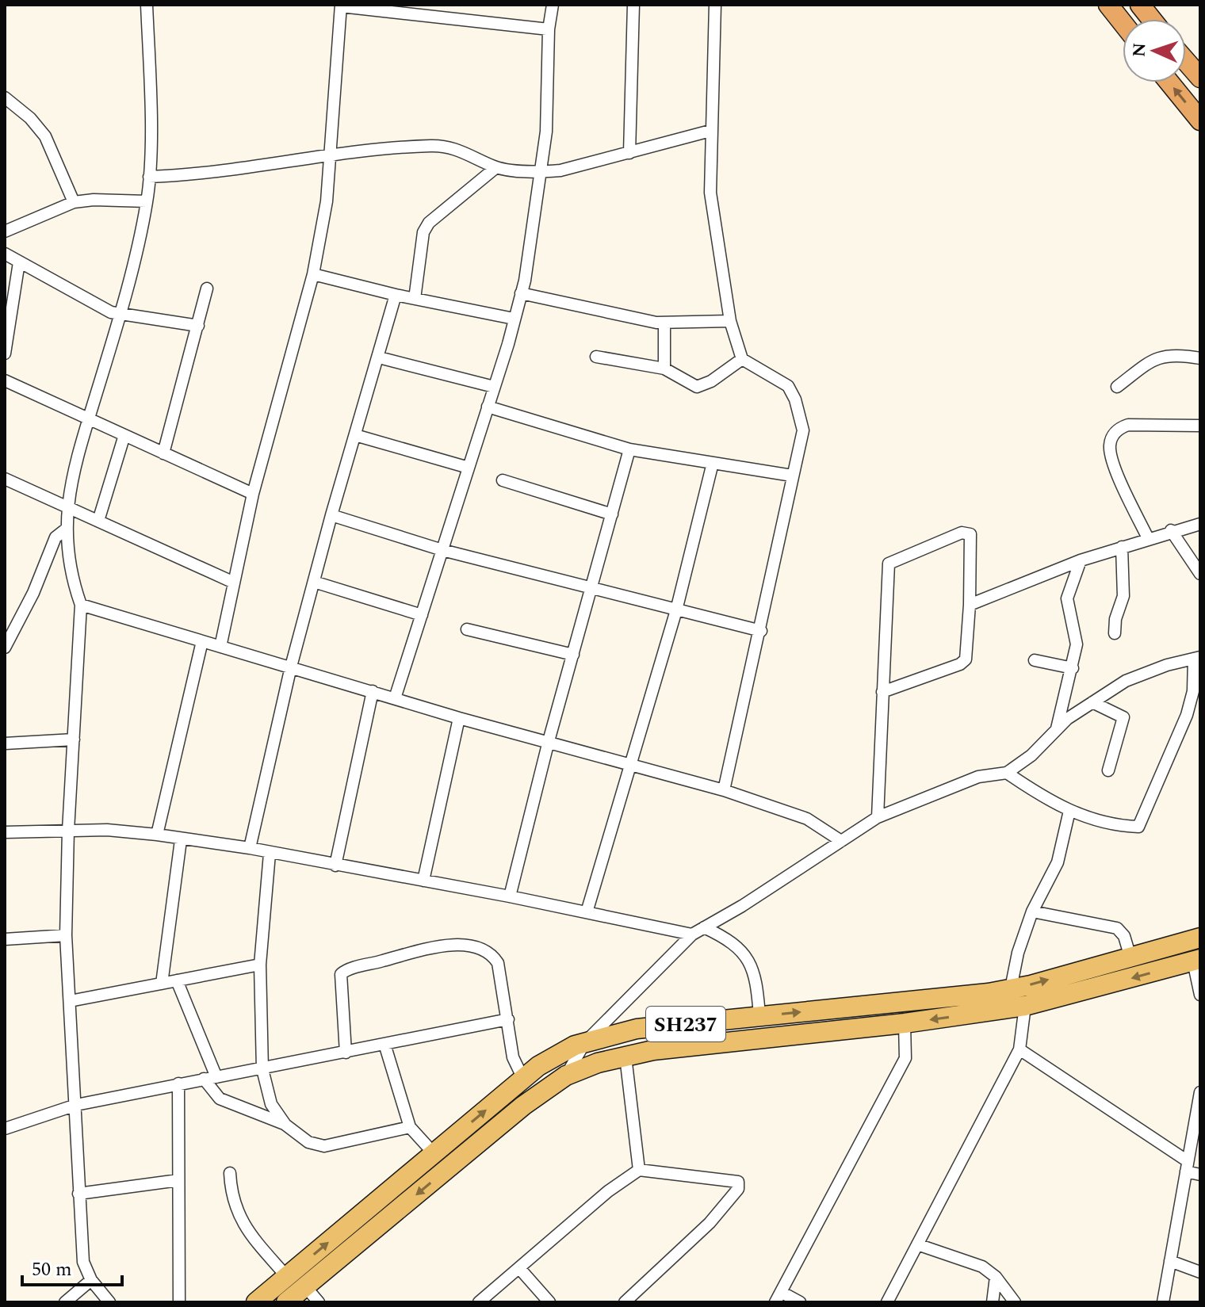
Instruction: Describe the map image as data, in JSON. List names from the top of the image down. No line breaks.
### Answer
{"streets":{"main road":["SH237"]},"scale_bar":"50 m","north":"left"}
